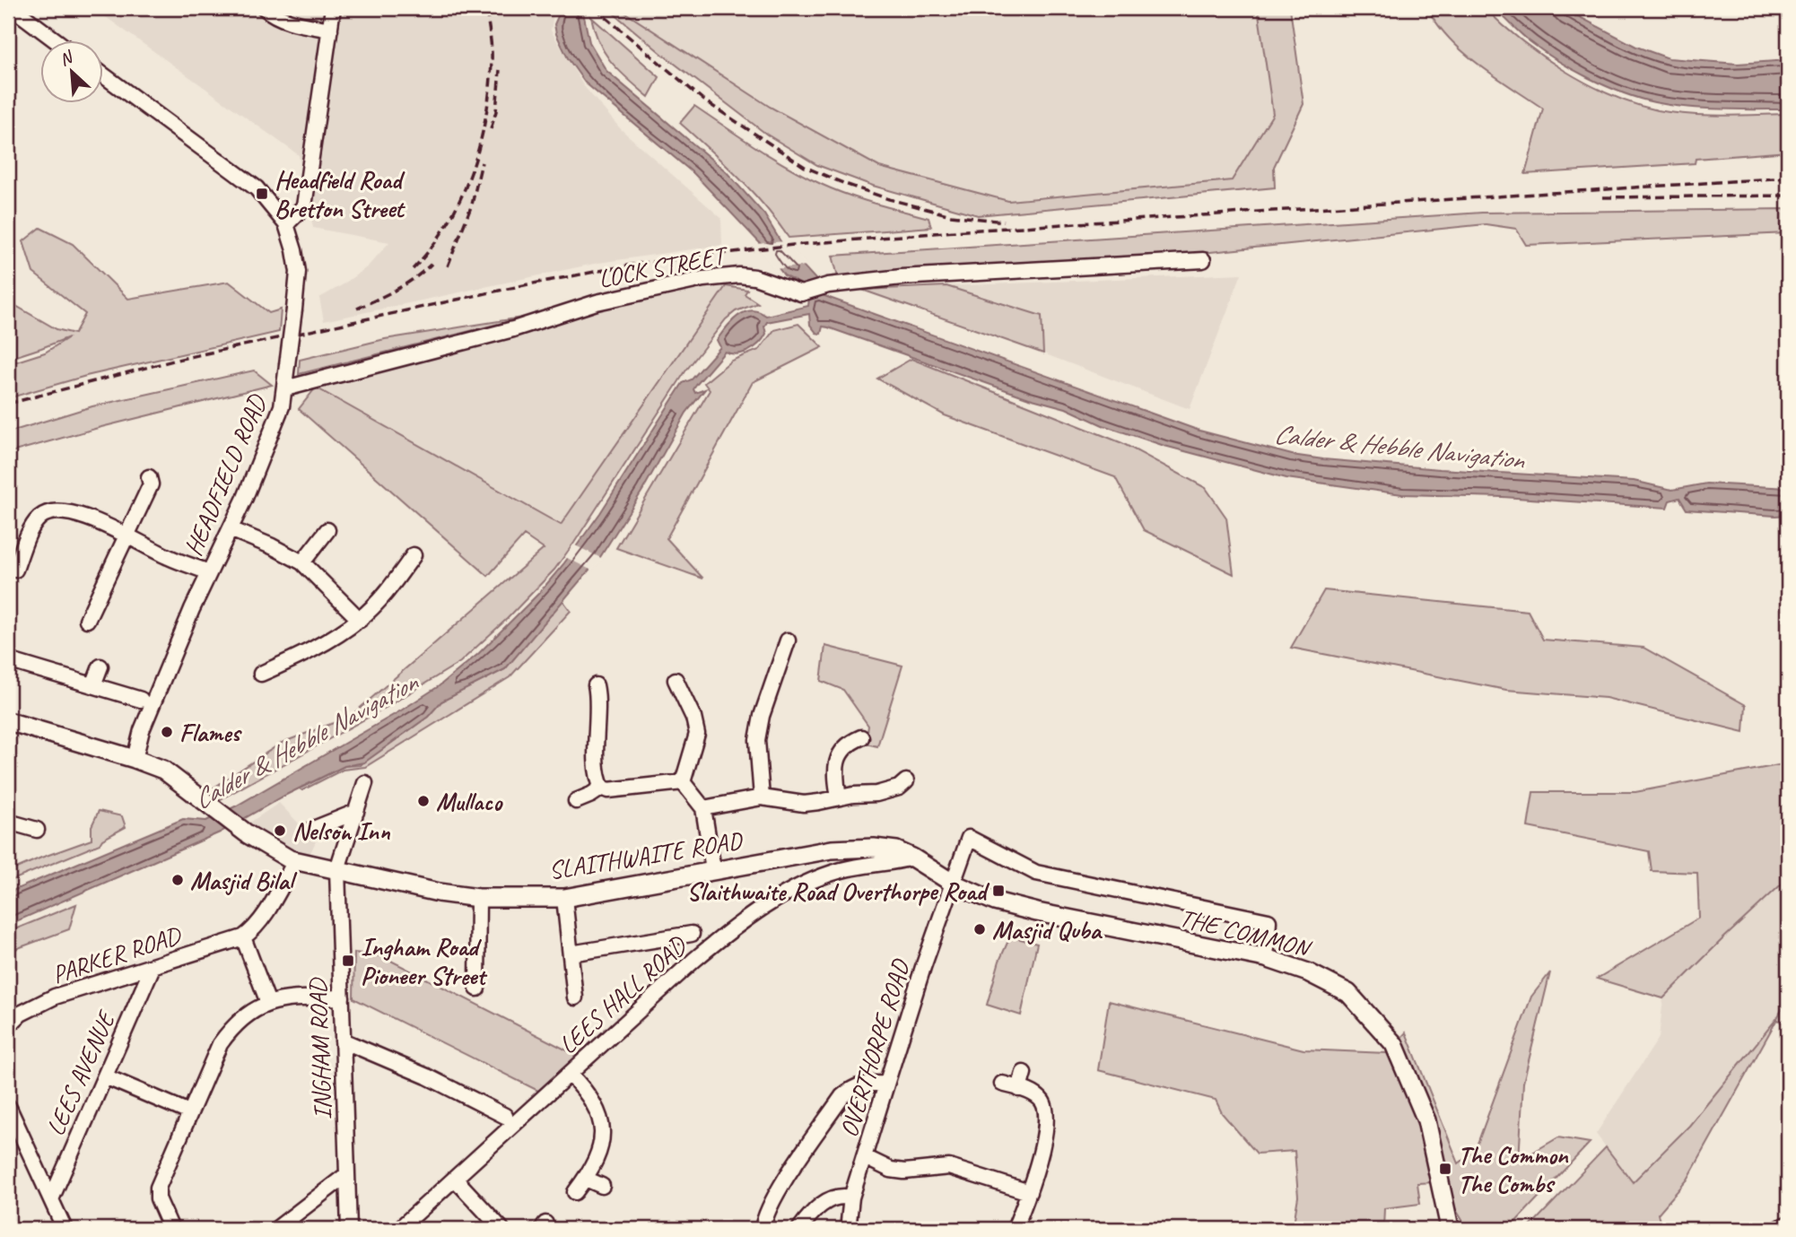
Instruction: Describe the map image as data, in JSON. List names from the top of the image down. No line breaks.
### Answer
{"streets":{"main road":["SLAITHWAITE ROAD","THE COMMON"],"street":["LOCK STREET","HEADFIELD ROAD","PARKER ROAD","LEES HALL ROAD","OVERTHORPE ROAD","INGHAM ROAD","LEES AVENUE"]},"crossings":[["LOCK STREET","HEADFIELD ROAD"],["HEADFIELD ROAD","SLAITHWAITE ROAD"],["SLAITHWAITE ROAD","THE COMMON"],["SLAITHWAITE ROAD","PARKER ROAD"],["SLAITHWAITE ROAD","LEES HALL ROAD"],["SLAITHWAITE ROAD","INGHAM ROAD"],["THE COMMON","LEES HALL ROAD"],["THE COMMON","OVERTHORPE ROAD"],["PARKER ROAD","LEES AVENUE"]],"water":["Calder & Hebble Navigation"],"places":{"transit":["Headfield Road Bretton Street","Slaithwaite Road Overthorpe Road","Ingham Road Pioneer Street","The Common The Combs"],"other":["Flames","Mullaco","Nelson Inn","Masjid Bilal","Masjid Quba"]},"north":"top left"}
